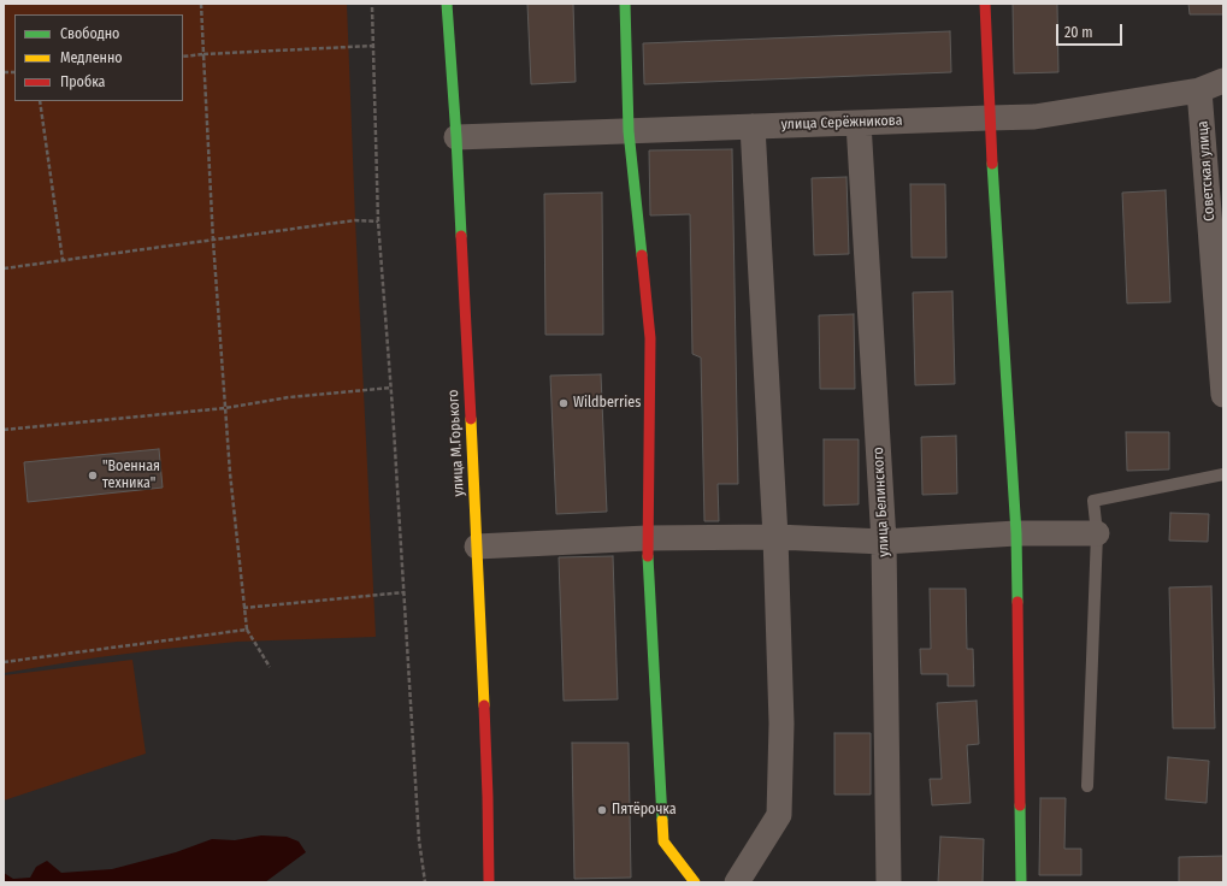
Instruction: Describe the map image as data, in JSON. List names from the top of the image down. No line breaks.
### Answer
{"streets":{"street":["улица Серёжникова","Советская улица","улица М.Горького","улица Белинского"]},"crossings":[["улица Серёжникова","Советская улица"],["улица Серёжникова","улица М.Горького"],["улица Серёжникова","улица Белинского"]],"places":["Wildberries","\"Военная техника\"","Пятёрочка"],"legend":["Свободно","Медленно","Пробка"],"scale_bar":"20 m"}
